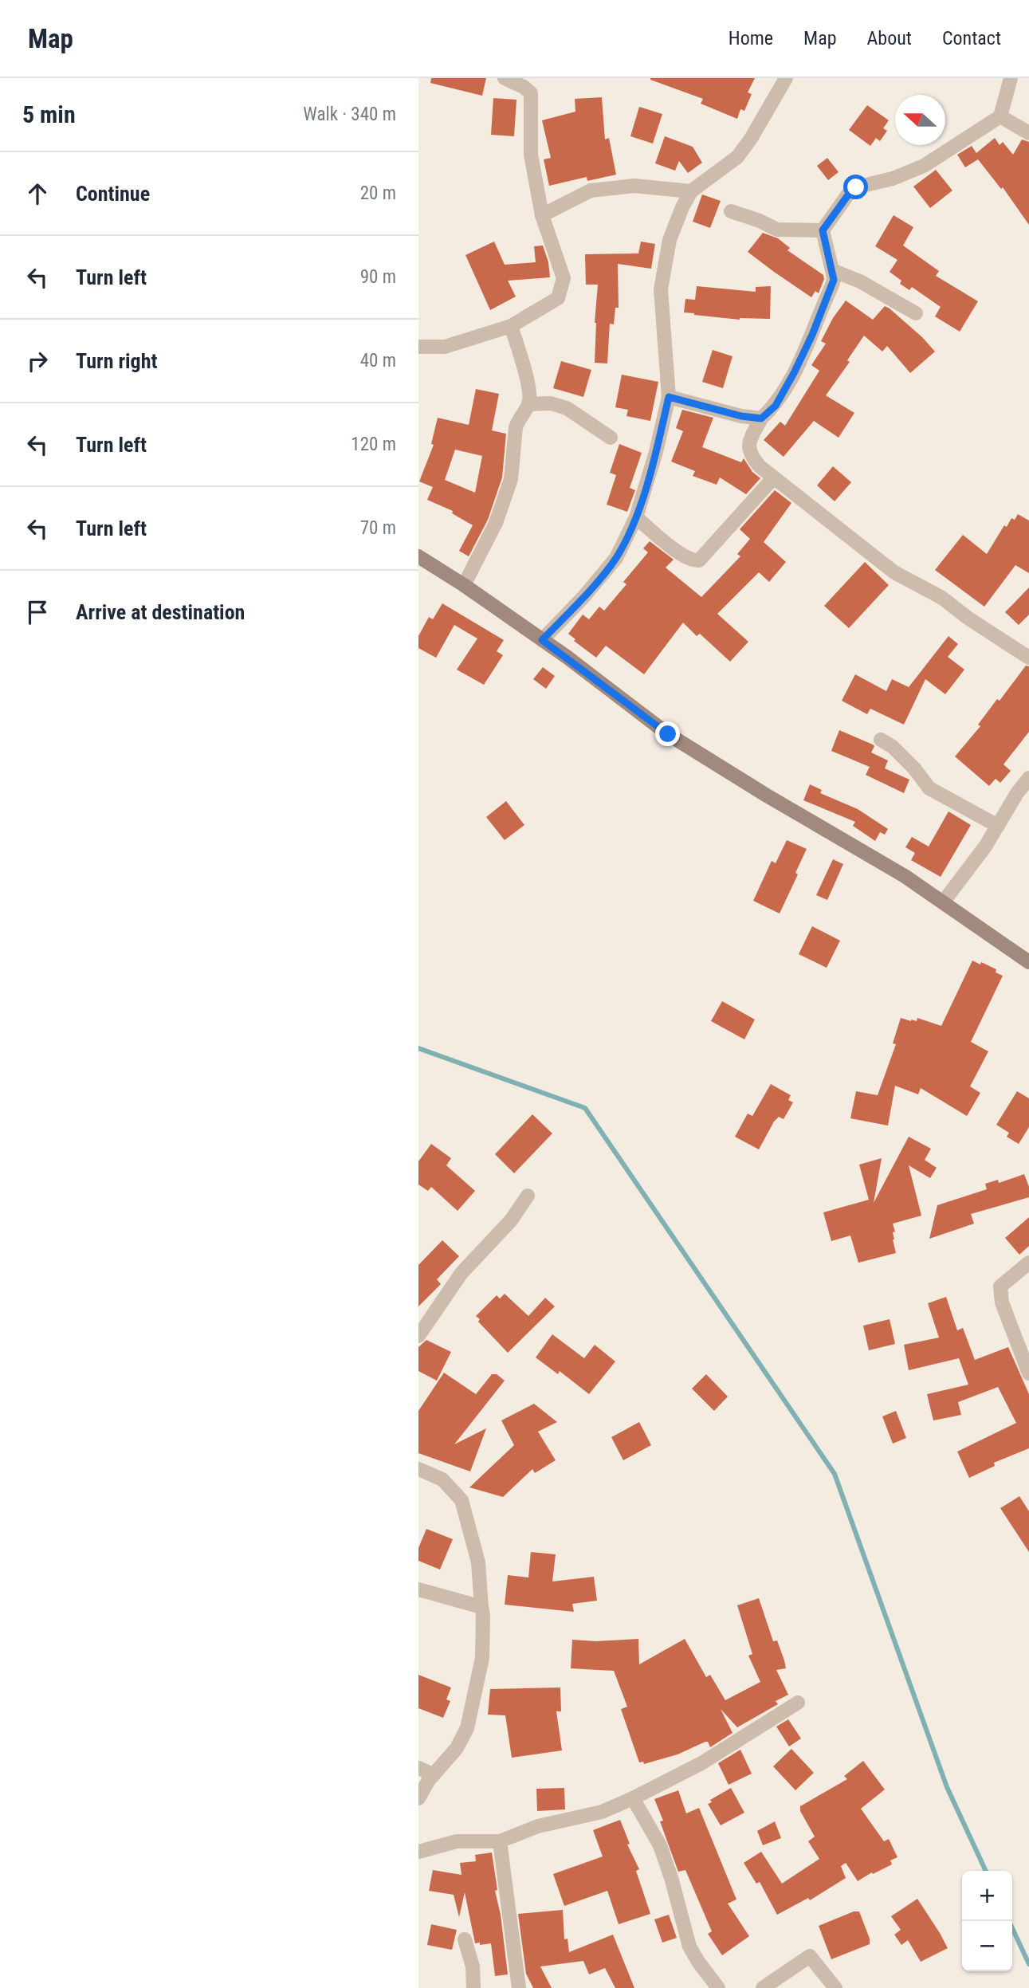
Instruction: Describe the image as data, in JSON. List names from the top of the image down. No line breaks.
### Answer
{"north":"left","page":{"header":"Map","nav":["Home","Map","About","Contact"],"heading":["5 min","Walk · 340 m"],"list":[["Continue","20 m"],["Turn left","90 m"],["Turn right","40 m"],["Turn left","120 m"],["Turn left","70 m"],"Arrive at destination"],"map_buttons":["+","−"]}}
